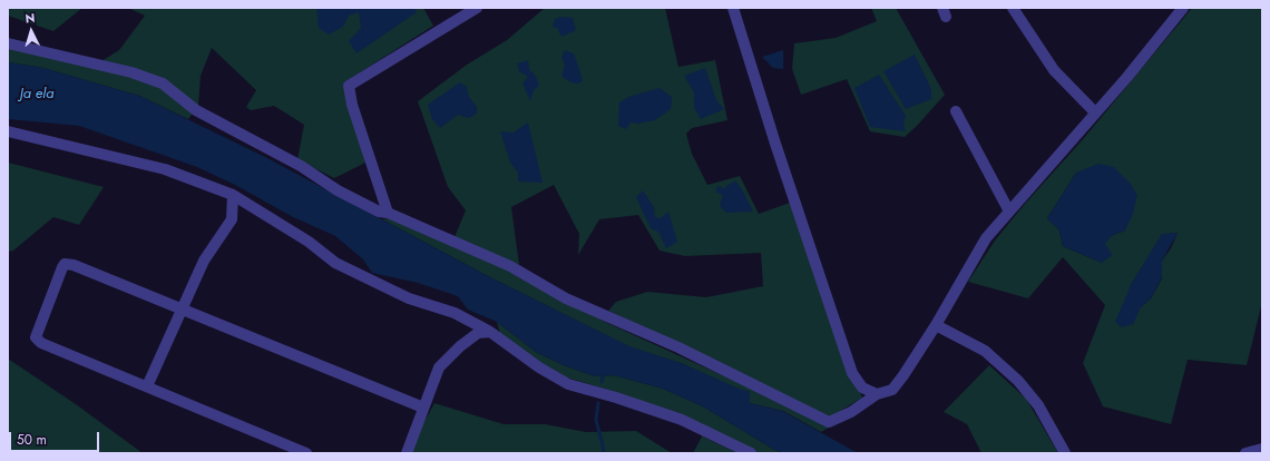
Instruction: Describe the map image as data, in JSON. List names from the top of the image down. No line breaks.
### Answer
{"water":["Ja ela"],"scale_bar":"50 m","north":"top"}
